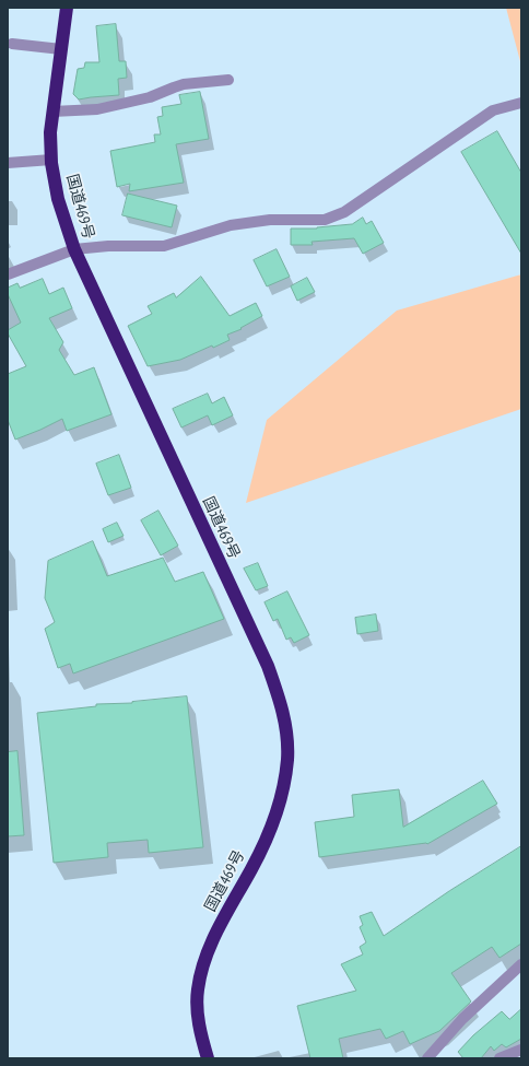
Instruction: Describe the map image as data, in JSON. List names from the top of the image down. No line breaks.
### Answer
{"streets":{"highway":["国道469号"]}}
